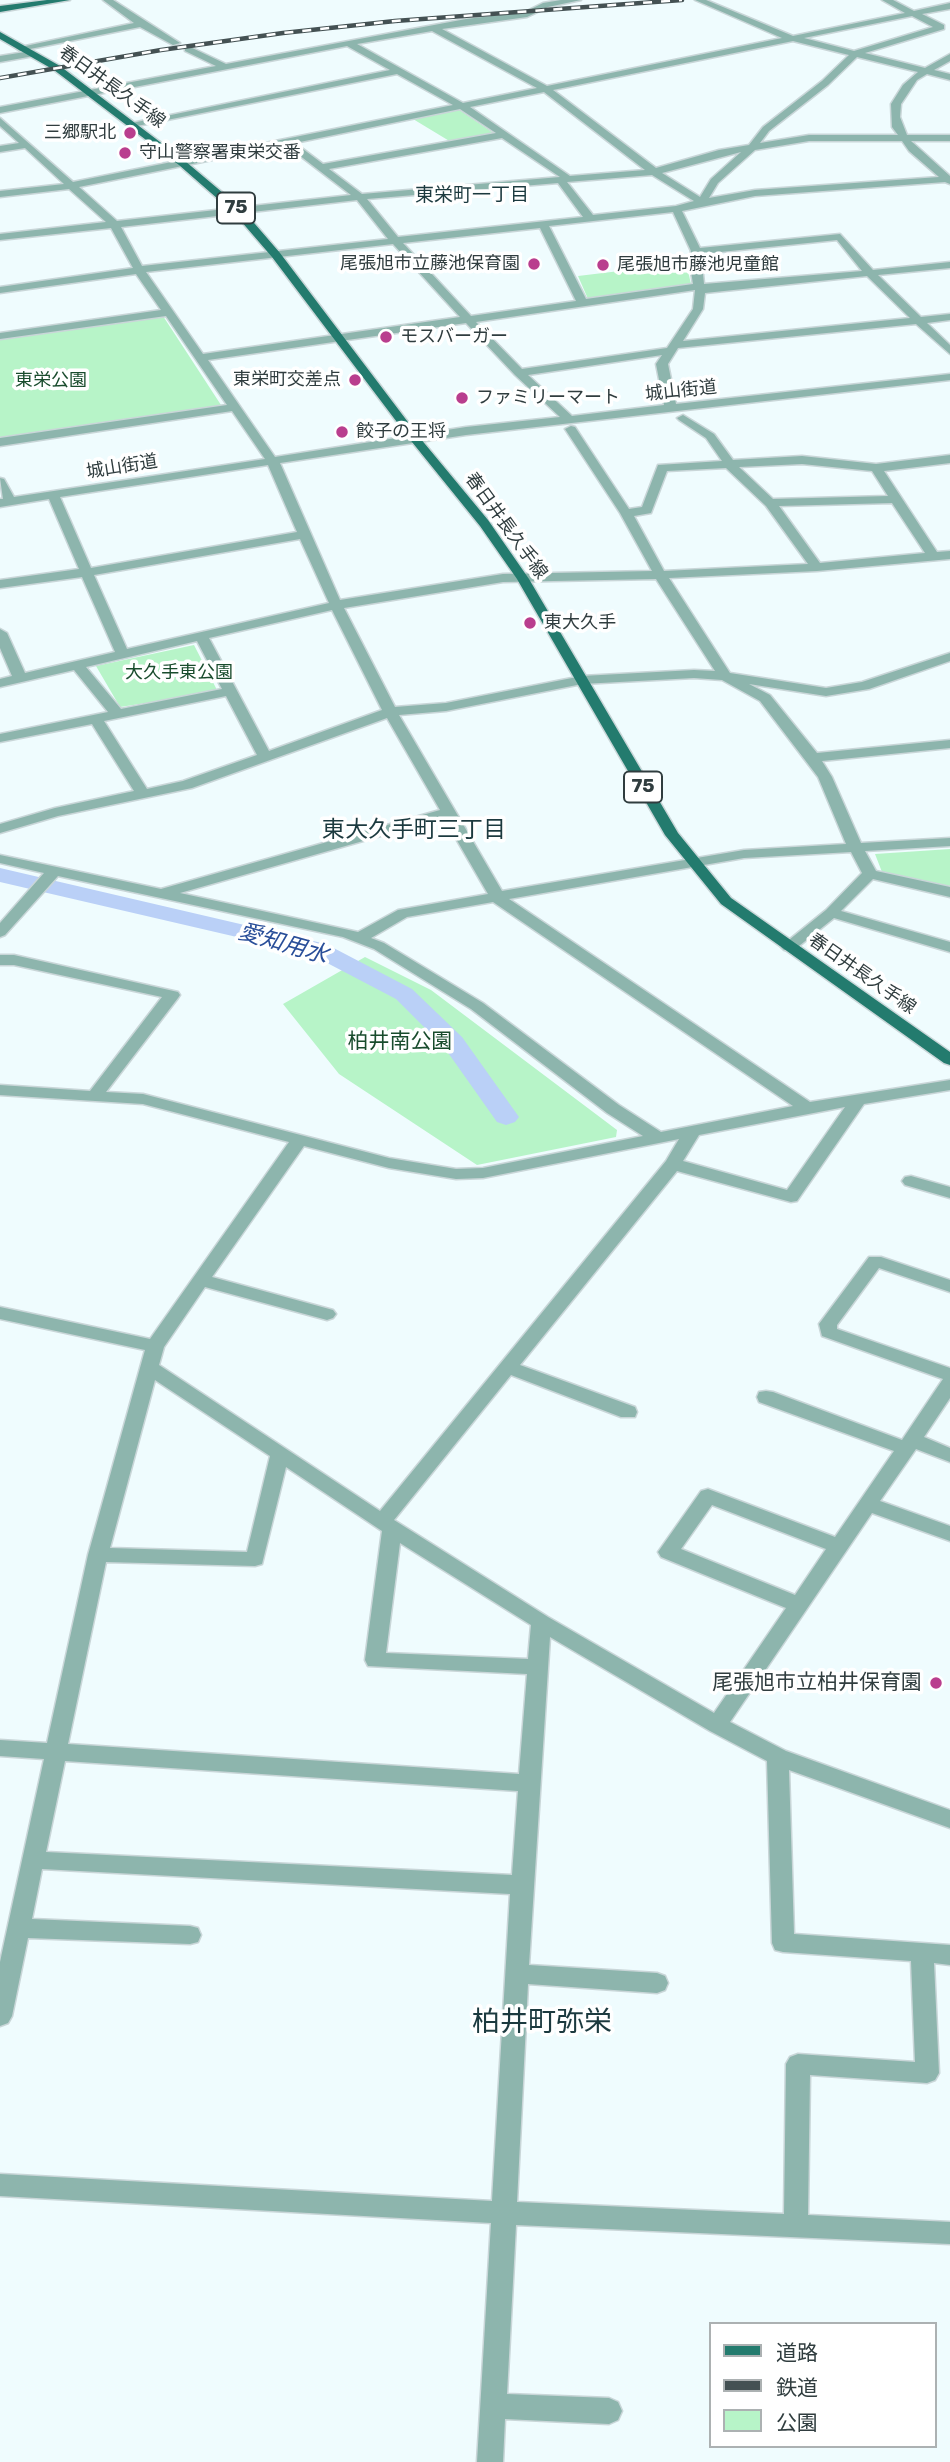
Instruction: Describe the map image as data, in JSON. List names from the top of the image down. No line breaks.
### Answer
{"streets":{"main road":["春日井長久手線","75"],"street":["城山街道"]},"crossings":[["春日井長久手線","城山街道"]],"districts":["東栄町一丁目","東大久手町三丁目","柏井町弥栄"],"water":["愛知用水"],"parks":["東栄公園","大久手東公園","柏井南公園"],"places":["三郷駅北","守山警察署東栄交番","尾張旭市立藤池保育園","尾張旭市藤池児童館","モスバーガー","東栄町交差点","ファミリーマート","餃子の王将","東大久手","尾張旭市立柏井保育園"],"legend":["道路","鉄道","公園"]}
